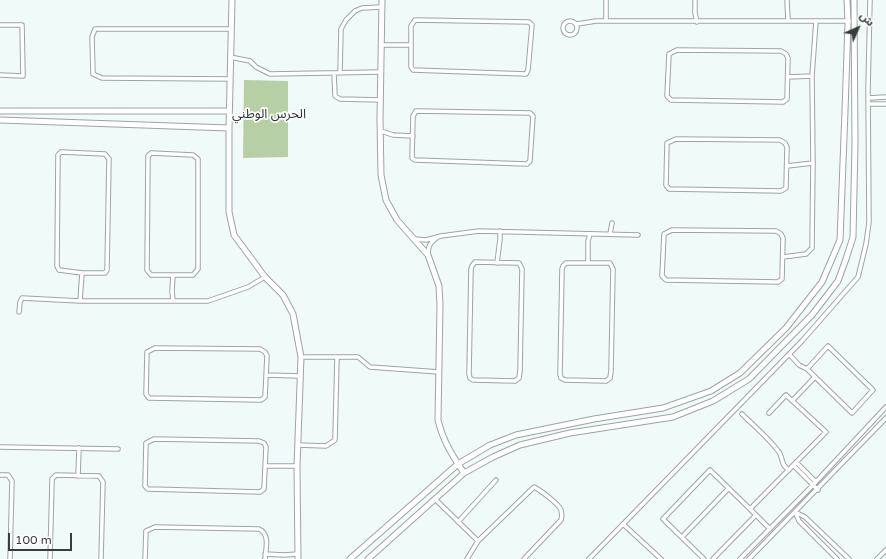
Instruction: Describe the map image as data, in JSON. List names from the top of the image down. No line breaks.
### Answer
{"districts":["الحرس الوطني"],"scale_bar":"100 m","north":"top right"}
